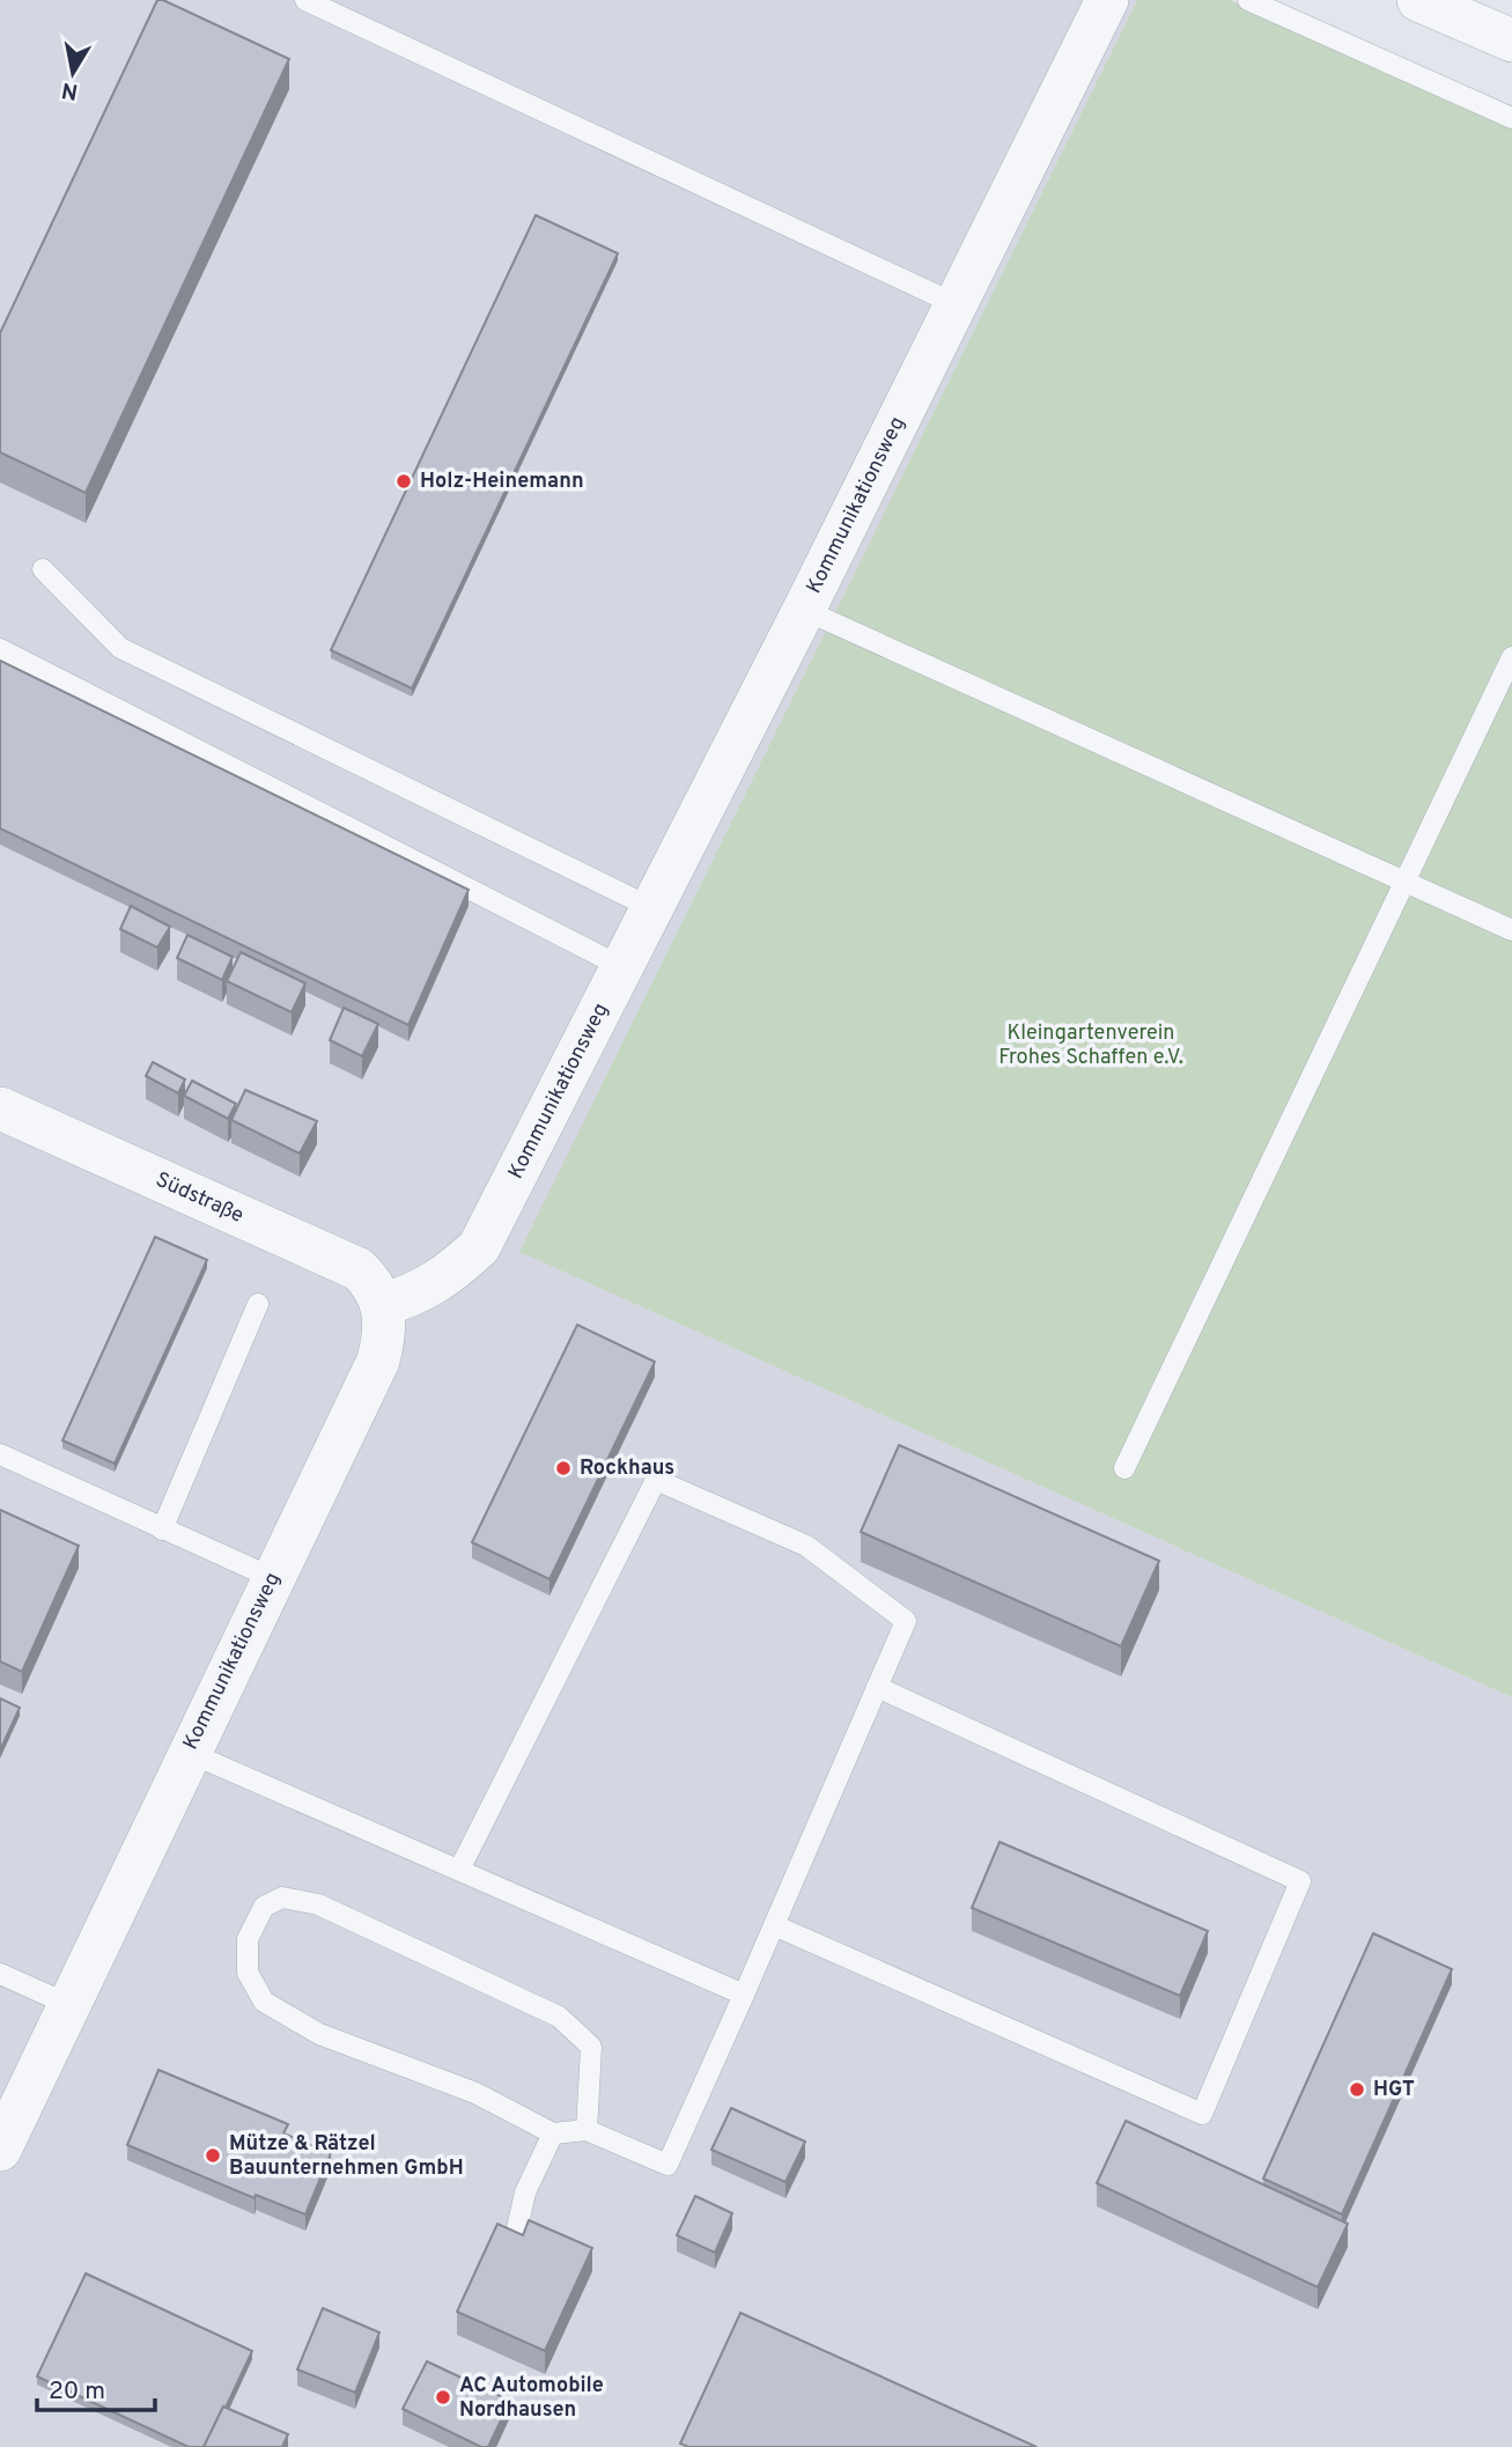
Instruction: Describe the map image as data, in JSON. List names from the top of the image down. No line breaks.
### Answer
{"streets":{"street":["Kommunikationsweg","Südstraße"]},"crossings":[["Kommunikationsweg","Südstraße"]],"parks":["Kleingartenverein Frohes Schaffen e.V."],"places":["Holz-Heinemann","Rockhaus","HGT","Mütze & Rätzel Bauunternehmen GmbH","AC Automobile Nordhausen"],"scale_bar":"20 m","north":"bottom"}
